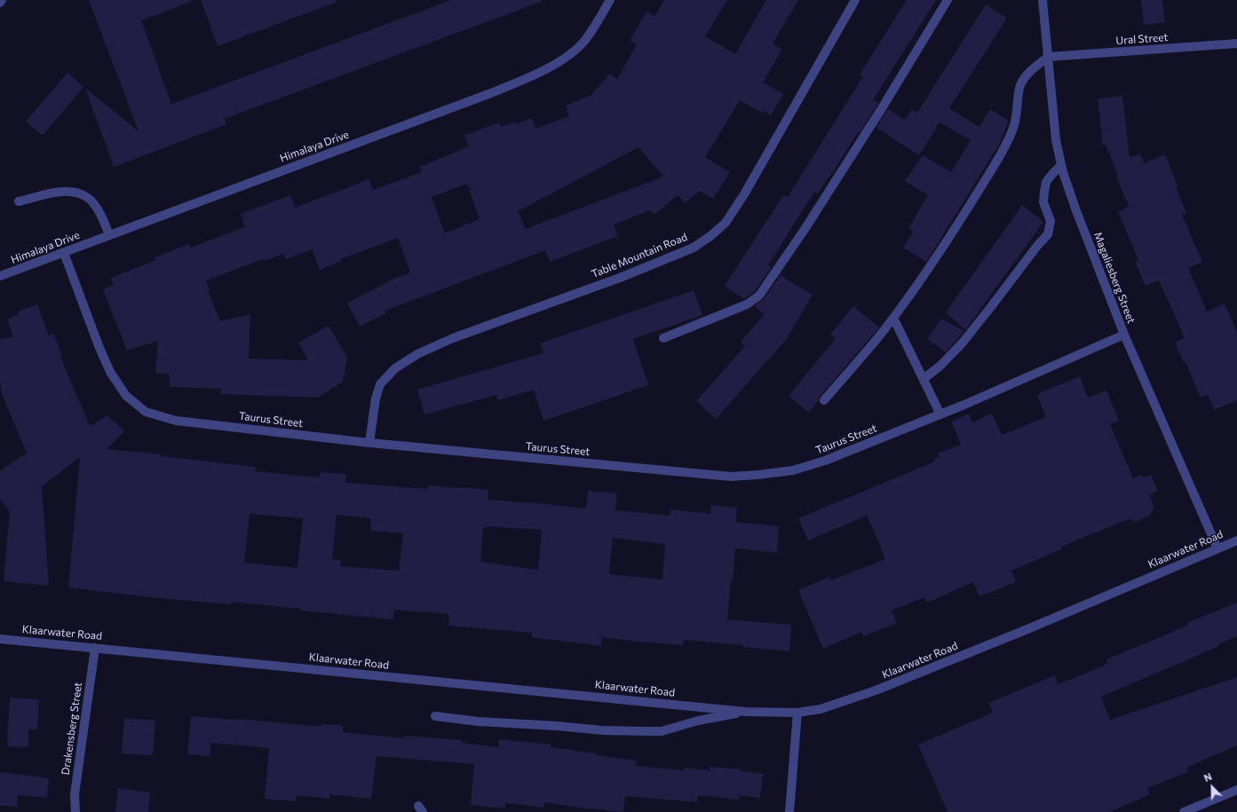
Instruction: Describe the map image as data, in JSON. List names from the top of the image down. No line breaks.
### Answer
{"streets":{"street":["Ural Street","Himalaya Drive","Table Mountain Road","Magaliesberg Street","Taurus Street","Klaarwater Road","Drakensberg Street"]},"crossings":[["Ural Street","Magaliesberg Street"],["Himalaya Drive","Taurus Street"],["Table Mountain Road","Taurus Street"],["Magaliesberg Street","Taurus Street"],["Magaliesberg Street","Klaarwater Road"],["Klaarwater Road","Drakensberg Street"]],"north":"top left"}
